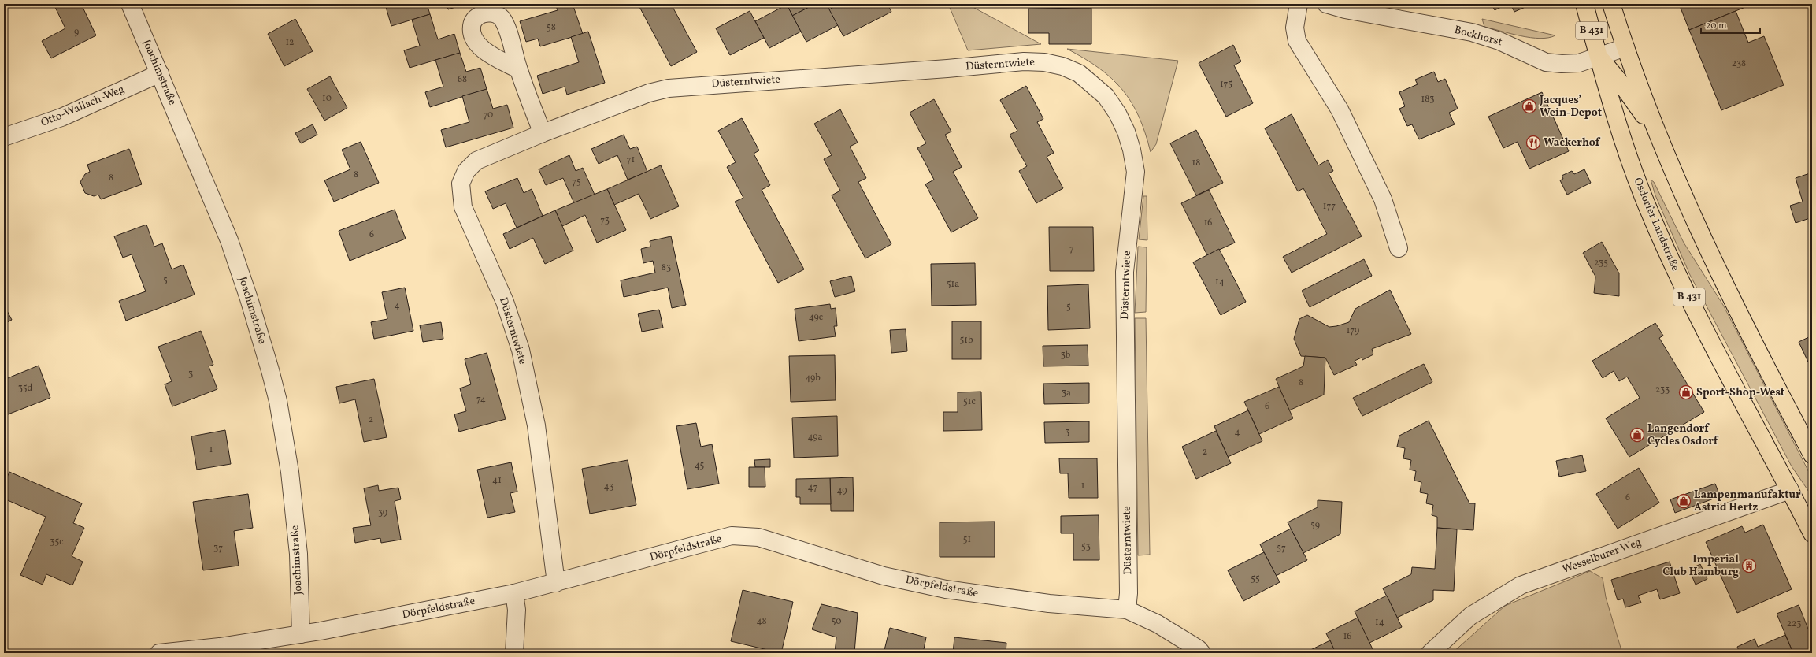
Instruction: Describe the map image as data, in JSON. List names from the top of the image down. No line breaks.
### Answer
{"streets":{"main road":["B 431","Osdorfer Landstraße"],"street":["Bockhorst","Düsterntwiete","Joachimstraße","Otto-Wallach-Weg","Dörpfeldstraße","Wesselburer Weg"]},"crossings":[["B 431","Bockhorst"],["Bockhorst","Osdorfer Landstraße"],["Düsterntwiete","Dörpfeldstraße"],["Joachimstraße","Otto-Wallach-Weg"],["Joachimstraße","Dörpfeldstraße"],["Osdorfer Landstraße","Wesselburer Weg"]],"places":{"shop":["Jacques’ Wein-Depot","Sport-Shop-West","Langendorf Cycles Osdorf","Lampenmanufaktur Astrid Hertz"],"restaurant":["Wackerhof"],"building":["Imperial Club Hamburg"]},"house_numbers":["58","9","12","238","68","175","10","183","70","71","18","8","8","75","177","73","16","6","7","235","83","5","14","51a","4","5","49c","179","51b","3b","3","49b","8","35d","233","3a","74","51c","6","2","3","4","49a","1","2","45","41","1","43","47","49","6","39","59","51","35c","53","37","57","55","48","50","14","223","16"],"scale_bar":"20 m"}
